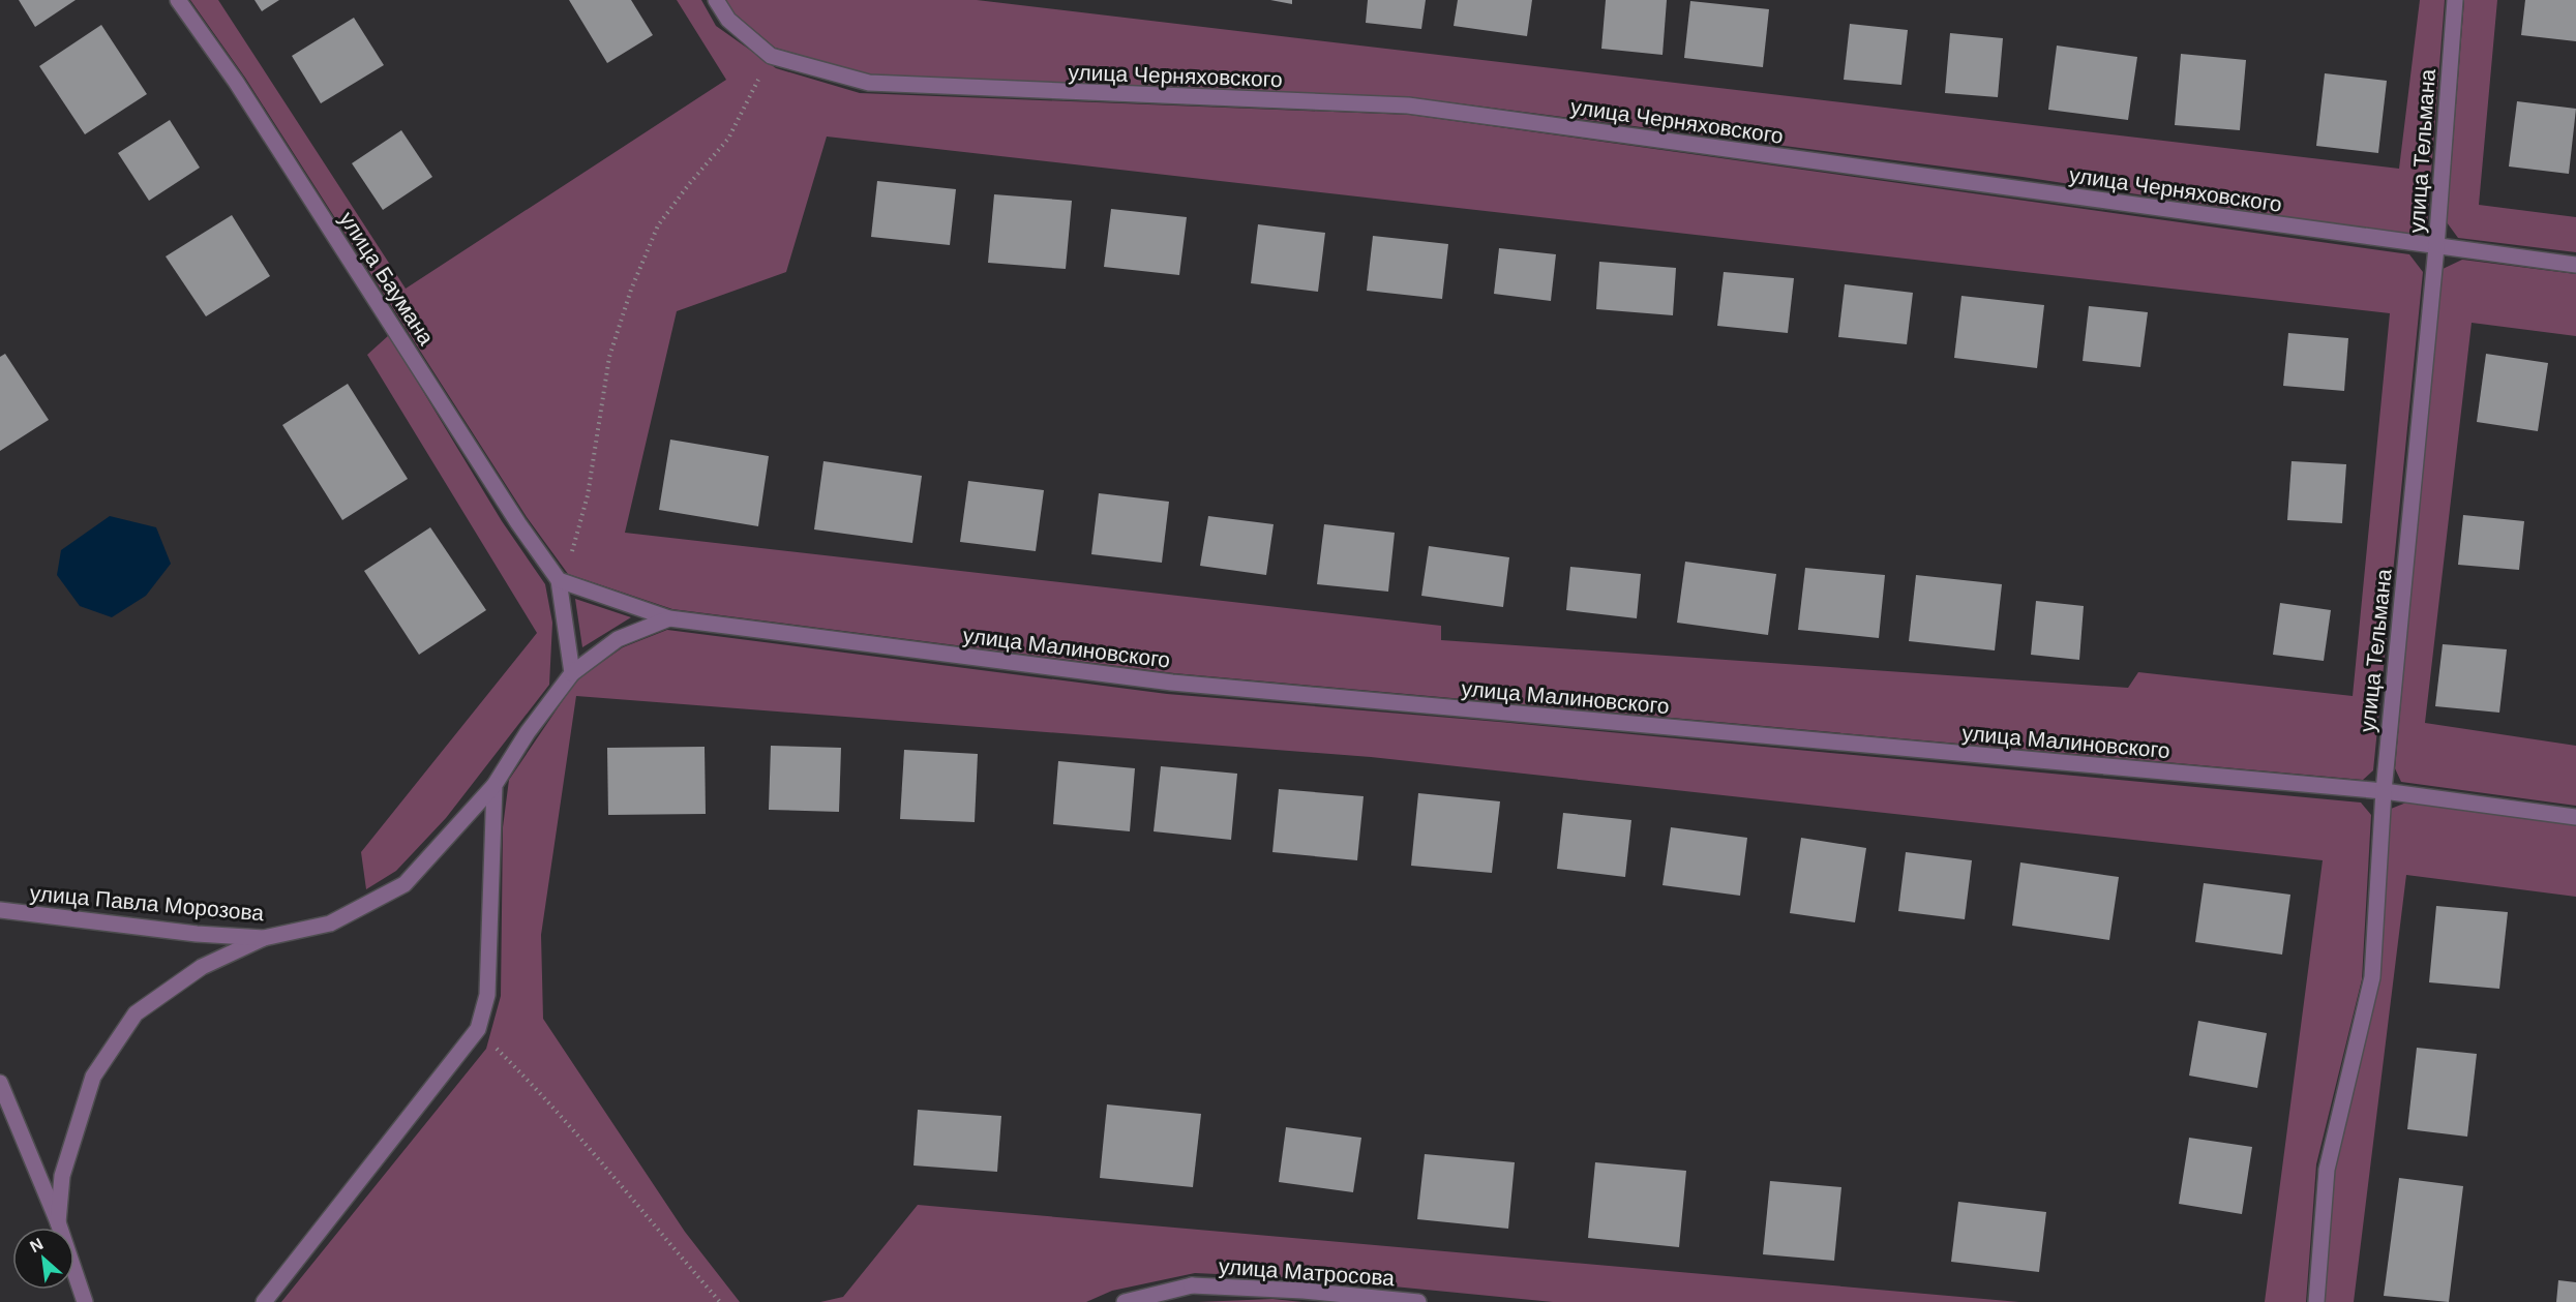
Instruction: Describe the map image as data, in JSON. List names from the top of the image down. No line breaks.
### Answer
{"streets":{"street":["улица Черняховского","улица Тельмана","улица Баумана","улица Малиновского","улица Павла Морозова","улица Матросова"]},"crossings":[["улица Черняховского","улица Тельмана"],["улица Тельмана","улица Малиновского"],["улица Баумана","улица Малиновского"],["улица Малиновского","улица Павла Морозова"]],"north":"top left"}
